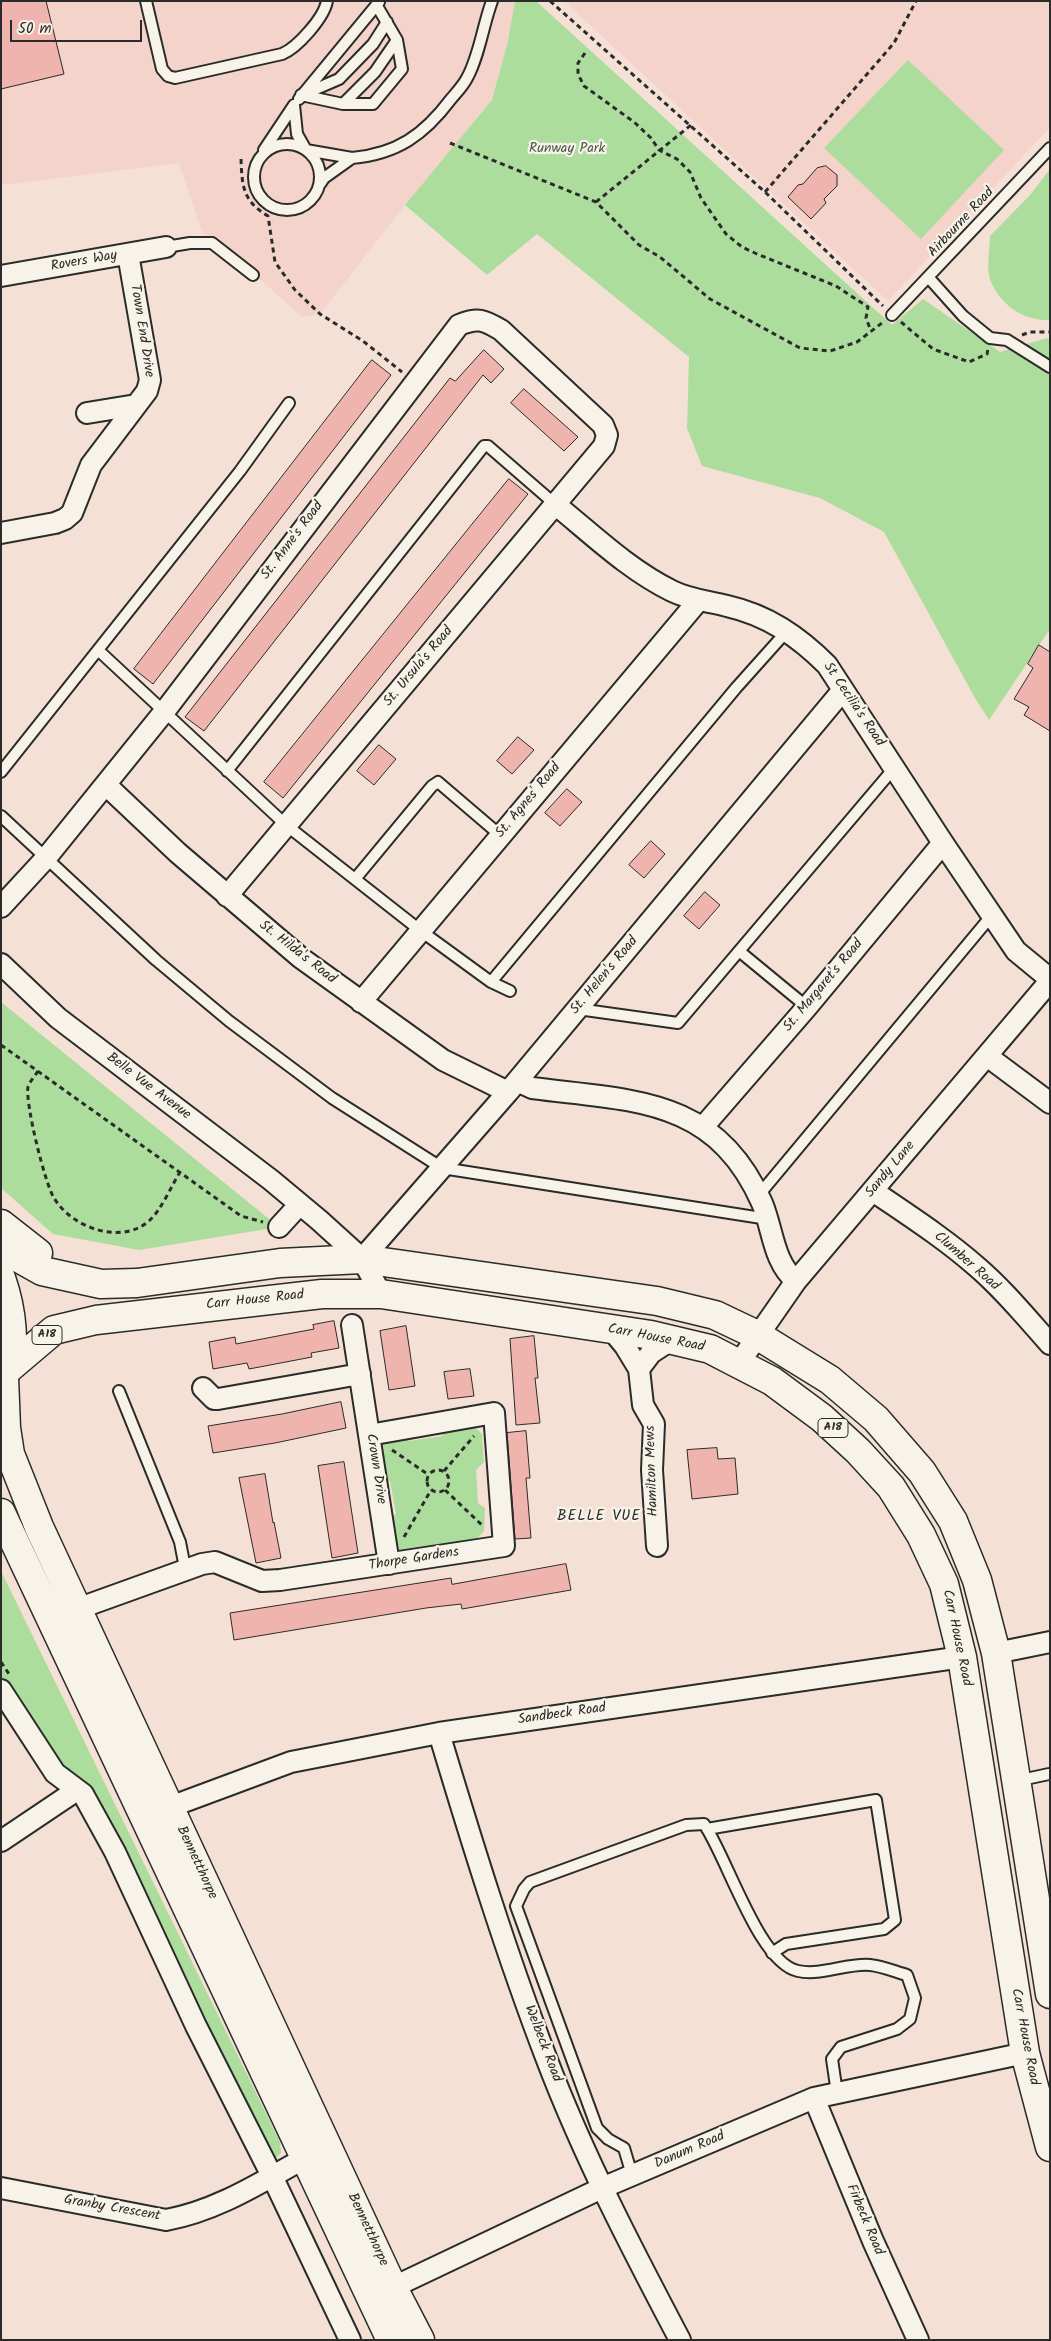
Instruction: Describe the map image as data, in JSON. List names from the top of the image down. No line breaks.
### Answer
{"streets":{"main road":["Carr House Road","A18","Bennetthorpe"],"street":["Rovers Way","Town End Drive","St. Anne's Road","St. Ursula's Road","St Cecilia's Road","St. Agnes' Road","St. Hilda's Road","St. Helen's Road","St. Margaret's Road","Belle Vue Avenue","Sandy Lane","Clumber Road","Crown Drive","Hamilton Mews","Thorpe Gardens","Sandbeck Road","Welbeck Road","Danum Road","Granby Crescent","Firbeck Road"],"lane":["Airbourne Road"]},"crossings":[["Rovers Way","Town End Drive"],["St. Anne's Road","St. Ursula's Road"],["St. Anne's Road","St. Hilda's Road"],["St. Ursula's Road","St Cecilia's Road"],["St. Ursula's Road","St. Hilda's Road"],["St Cecilia's Road","St. Agnes' Road"],["St Cecilia's Road","St. Helen's Road"],["St Cecilia's Road","St. Margaret's Road"],["St Cecilia's Road","Sandy Lane"],["St. Agnes' Road","St. Hilda's Road"],["St. Hilda's Road","St. Helen's Road"],["St. Hilda's Road","St. Margaret's Road"],["St. Hilda's Road","Sandy Lane"],["St. Helen's Road","Belle Vue Avenue"],["St. Helen's Road","A18"],["Belle Vue Avenue","A18"],["Sandy Lane","Clumber Road"],["Sandy Lane","Carr House Road"],["Sandy Lane","A18"],["Carr House Road","Hamilton Mews"],["Carr House Road","Sandbeck Road"],["Carr House Road","Bennetthorpe"],["Carr House Road","Danum Road"],["Crown Drive","Thorpe Gardens"],["Thorpe Gardens","Bennetthorpe"],["Sandbeck Road","Bennetthorpe"],["Sandbeck Road","Welbeck Road"],["Bennetthorpe","Danum Road"],["Bennetthorpe","Granby Crescent"],["Welbeck Road","Danum Road"],["Danum Road","Firbeck Road"]],"districts":["BELLE VUE"],"parks":["Runway Park"],"scale_bar":"50 m"}
